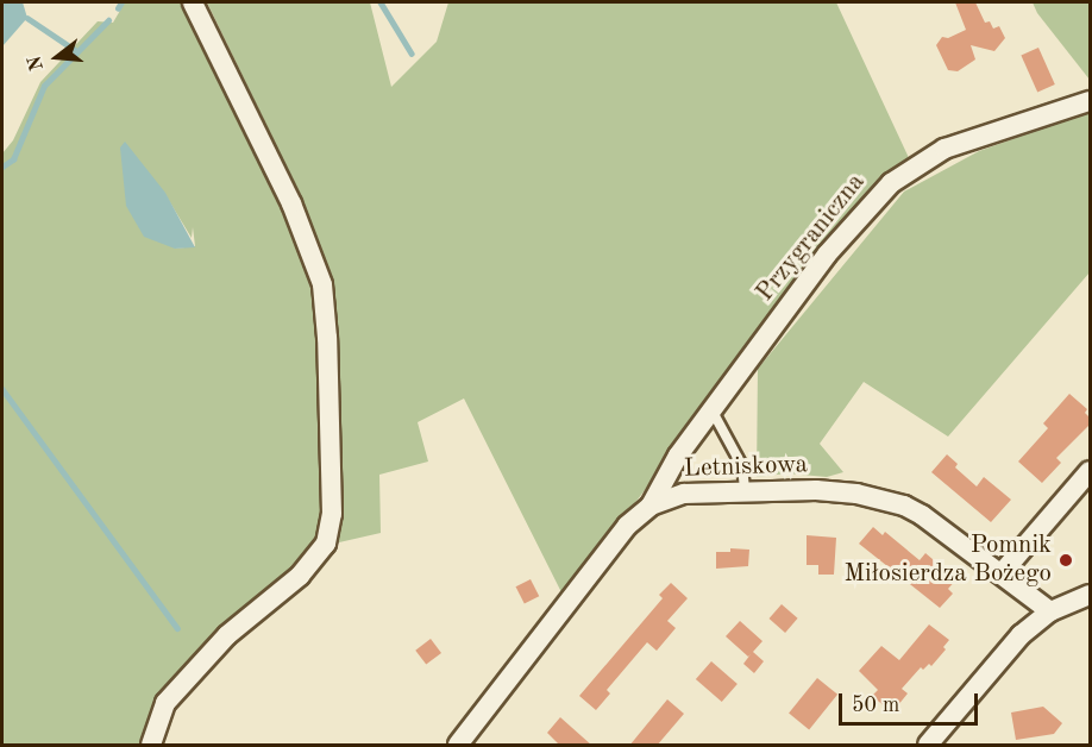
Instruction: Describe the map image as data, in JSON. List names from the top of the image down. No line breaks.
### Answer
{"streets":{"street":["Przygraniczna","Letniskowa"]},"crossings":[["Przygraniczna","Letniskowa"]],"places":["Pomnik Miłosierdza Bożego"],"scale_bar":"50 m","north":"left"}
